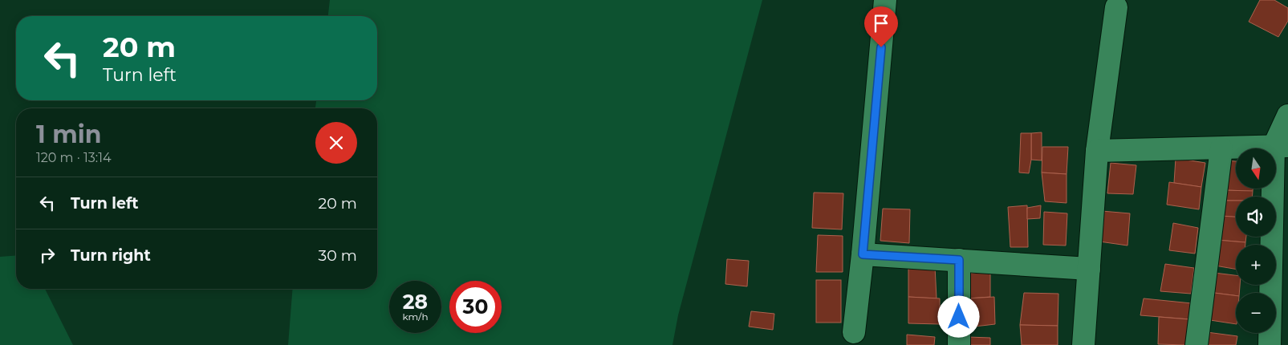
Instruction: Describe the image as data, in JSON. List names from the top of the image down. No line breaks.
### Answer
{"north":"bottom","page":{"turn":["20 m","Turn left"],"heading":["1 min","120 m · 13:14"],"map_buttons":["+","−"],"list":[{"name":"Turn left","value":"20 m"},{"name":"Turn right","value":"30 m"}],"speed":"28 km/h","limit":"30"}}
